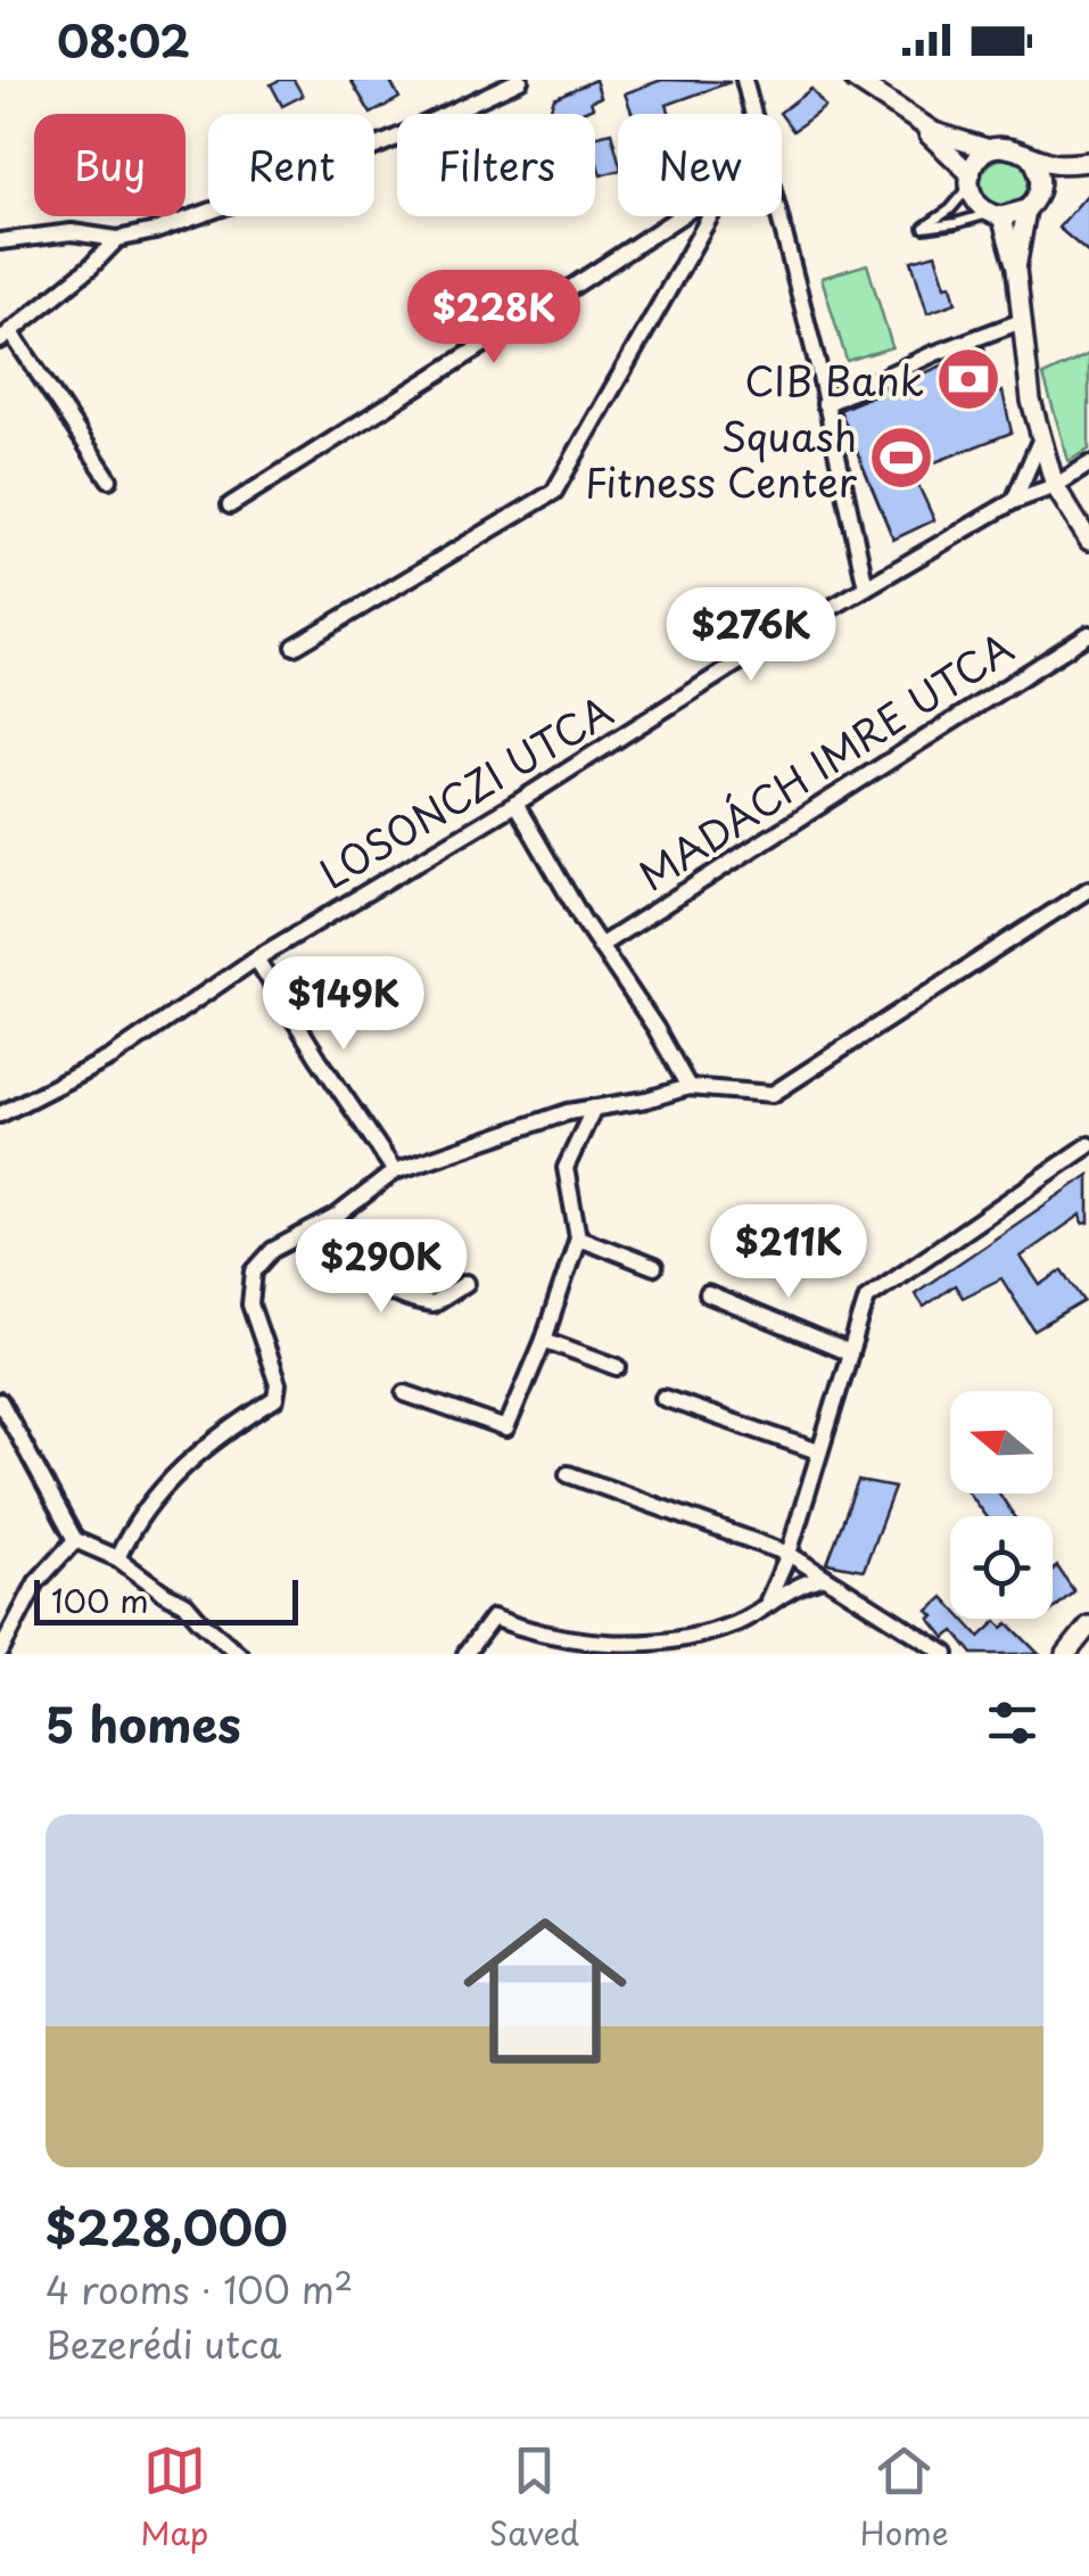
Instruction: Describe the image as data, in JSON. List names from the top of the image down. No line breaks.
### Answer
{"streets":{"street":["MADÁCH IMRE UTCA","LOSONCZI UTCA"]},"places":{"bank":["CIB Bank"],"sports":["Squash Fitness Center"]},"scale_bar":"100 m","north":"left","page":{"status":"08:02","chip":["Buy","Rent","Filters","New"],"price":["$228K","$276K","$149K","$211K","$290K"],"scale":"100 m","heading":"5 homes","list":[{"name":"$228,000","note":"4 rooms · 100 m² · Bezerédi utca"}],"tabs":["Map","Saved","Home"]}}
